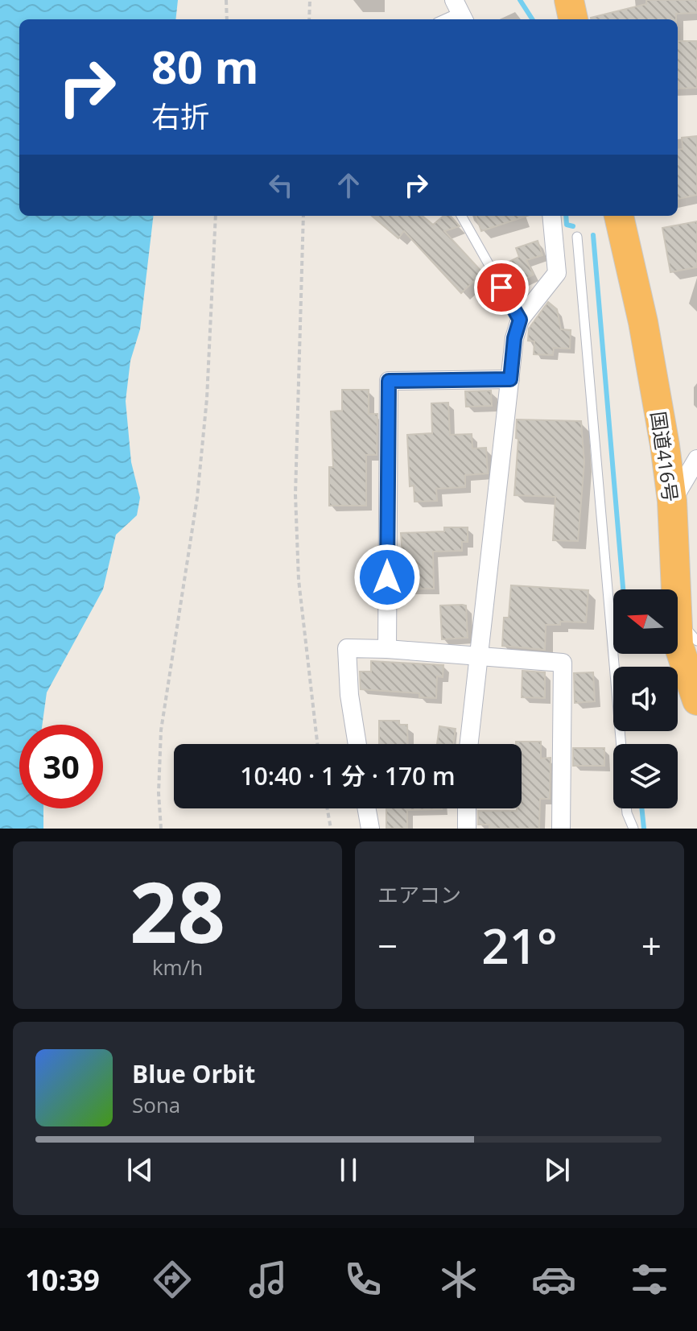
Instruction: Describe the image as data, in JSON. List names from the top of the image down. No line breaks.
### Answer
{"streets":{"highway":["国道416号"]},"north":"left","page":{"turn":["80 m","右折"],"limit":"30","trip":"10:40 · 1 分 · 170 m","tile":[["28","km/h"],"エアコン"],"heat":["−","21°","+"],"song":["Blue Orbit","Sona"],"tabs":"10:39"}}
